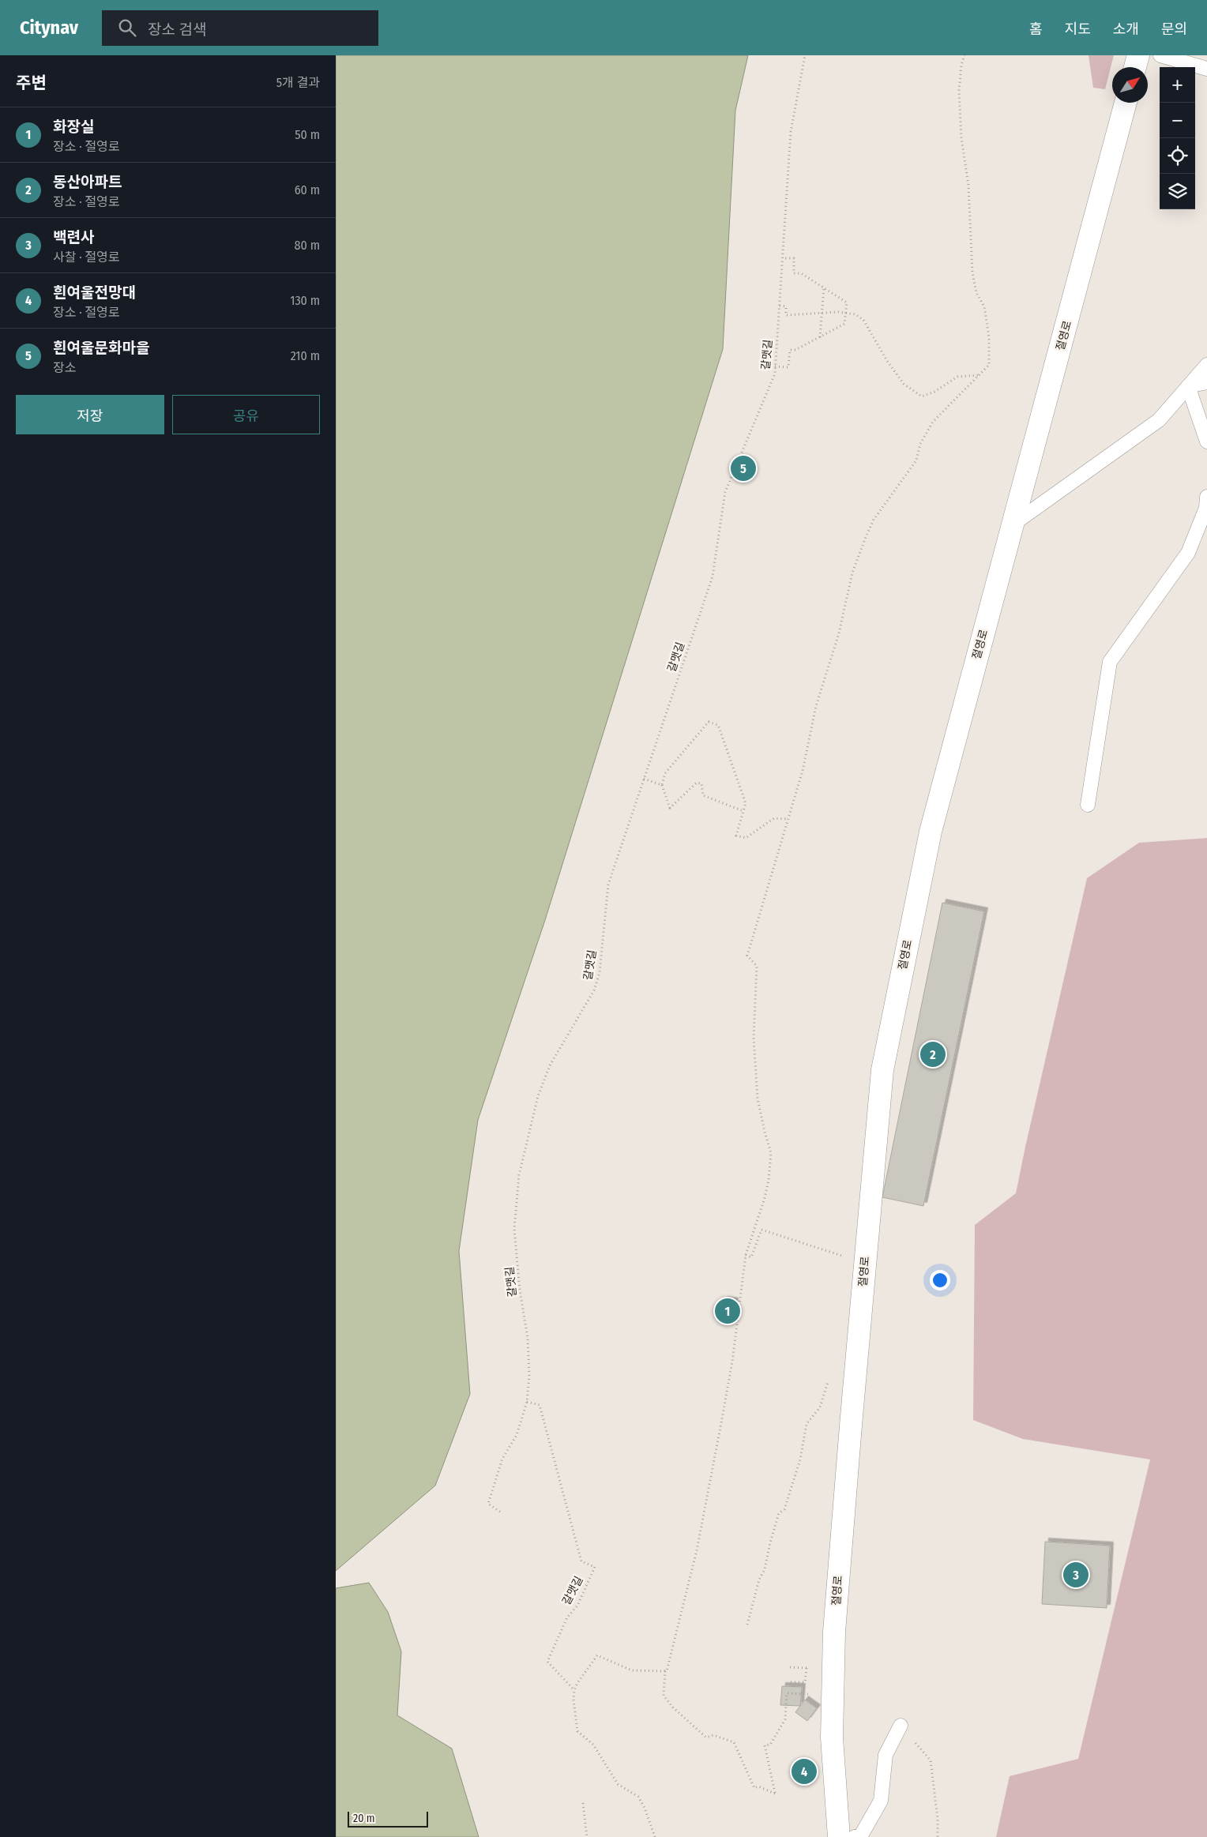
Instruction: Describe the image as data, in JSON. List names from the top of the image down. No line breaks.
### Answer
{"streets":{"main road":["절영로"],"path":["갈맷길"]},"scale_bar":"20 m","north":"top right","page":{"header":"Citynav","search":"장소 검색","nav":["홈","지도","소개","문의"],"heading":["주변","5개 결과"],"map_buttons":["+","−"],"list":[{"mark":"1","name":"화장실","note":"장소 · 절영로","value":"50 m"},{"mark":"2","name":"동산아파트","note":"장소 · 절영로","value":"60 m"},{"mark":"3","name":"백련사","note":"사찰 · 절영로","value":"80 m"},{"mark":"4","name":"흰여울전망대","note":"장소 · 절영로","value":"130 m"},{"mark":"5","name":"흰여울문화마을","note":"장소","value":"210 m"}],"buttons":["저장","공유"],"pins":["5","2","1","3","4"],"scale":"20 m"}}
